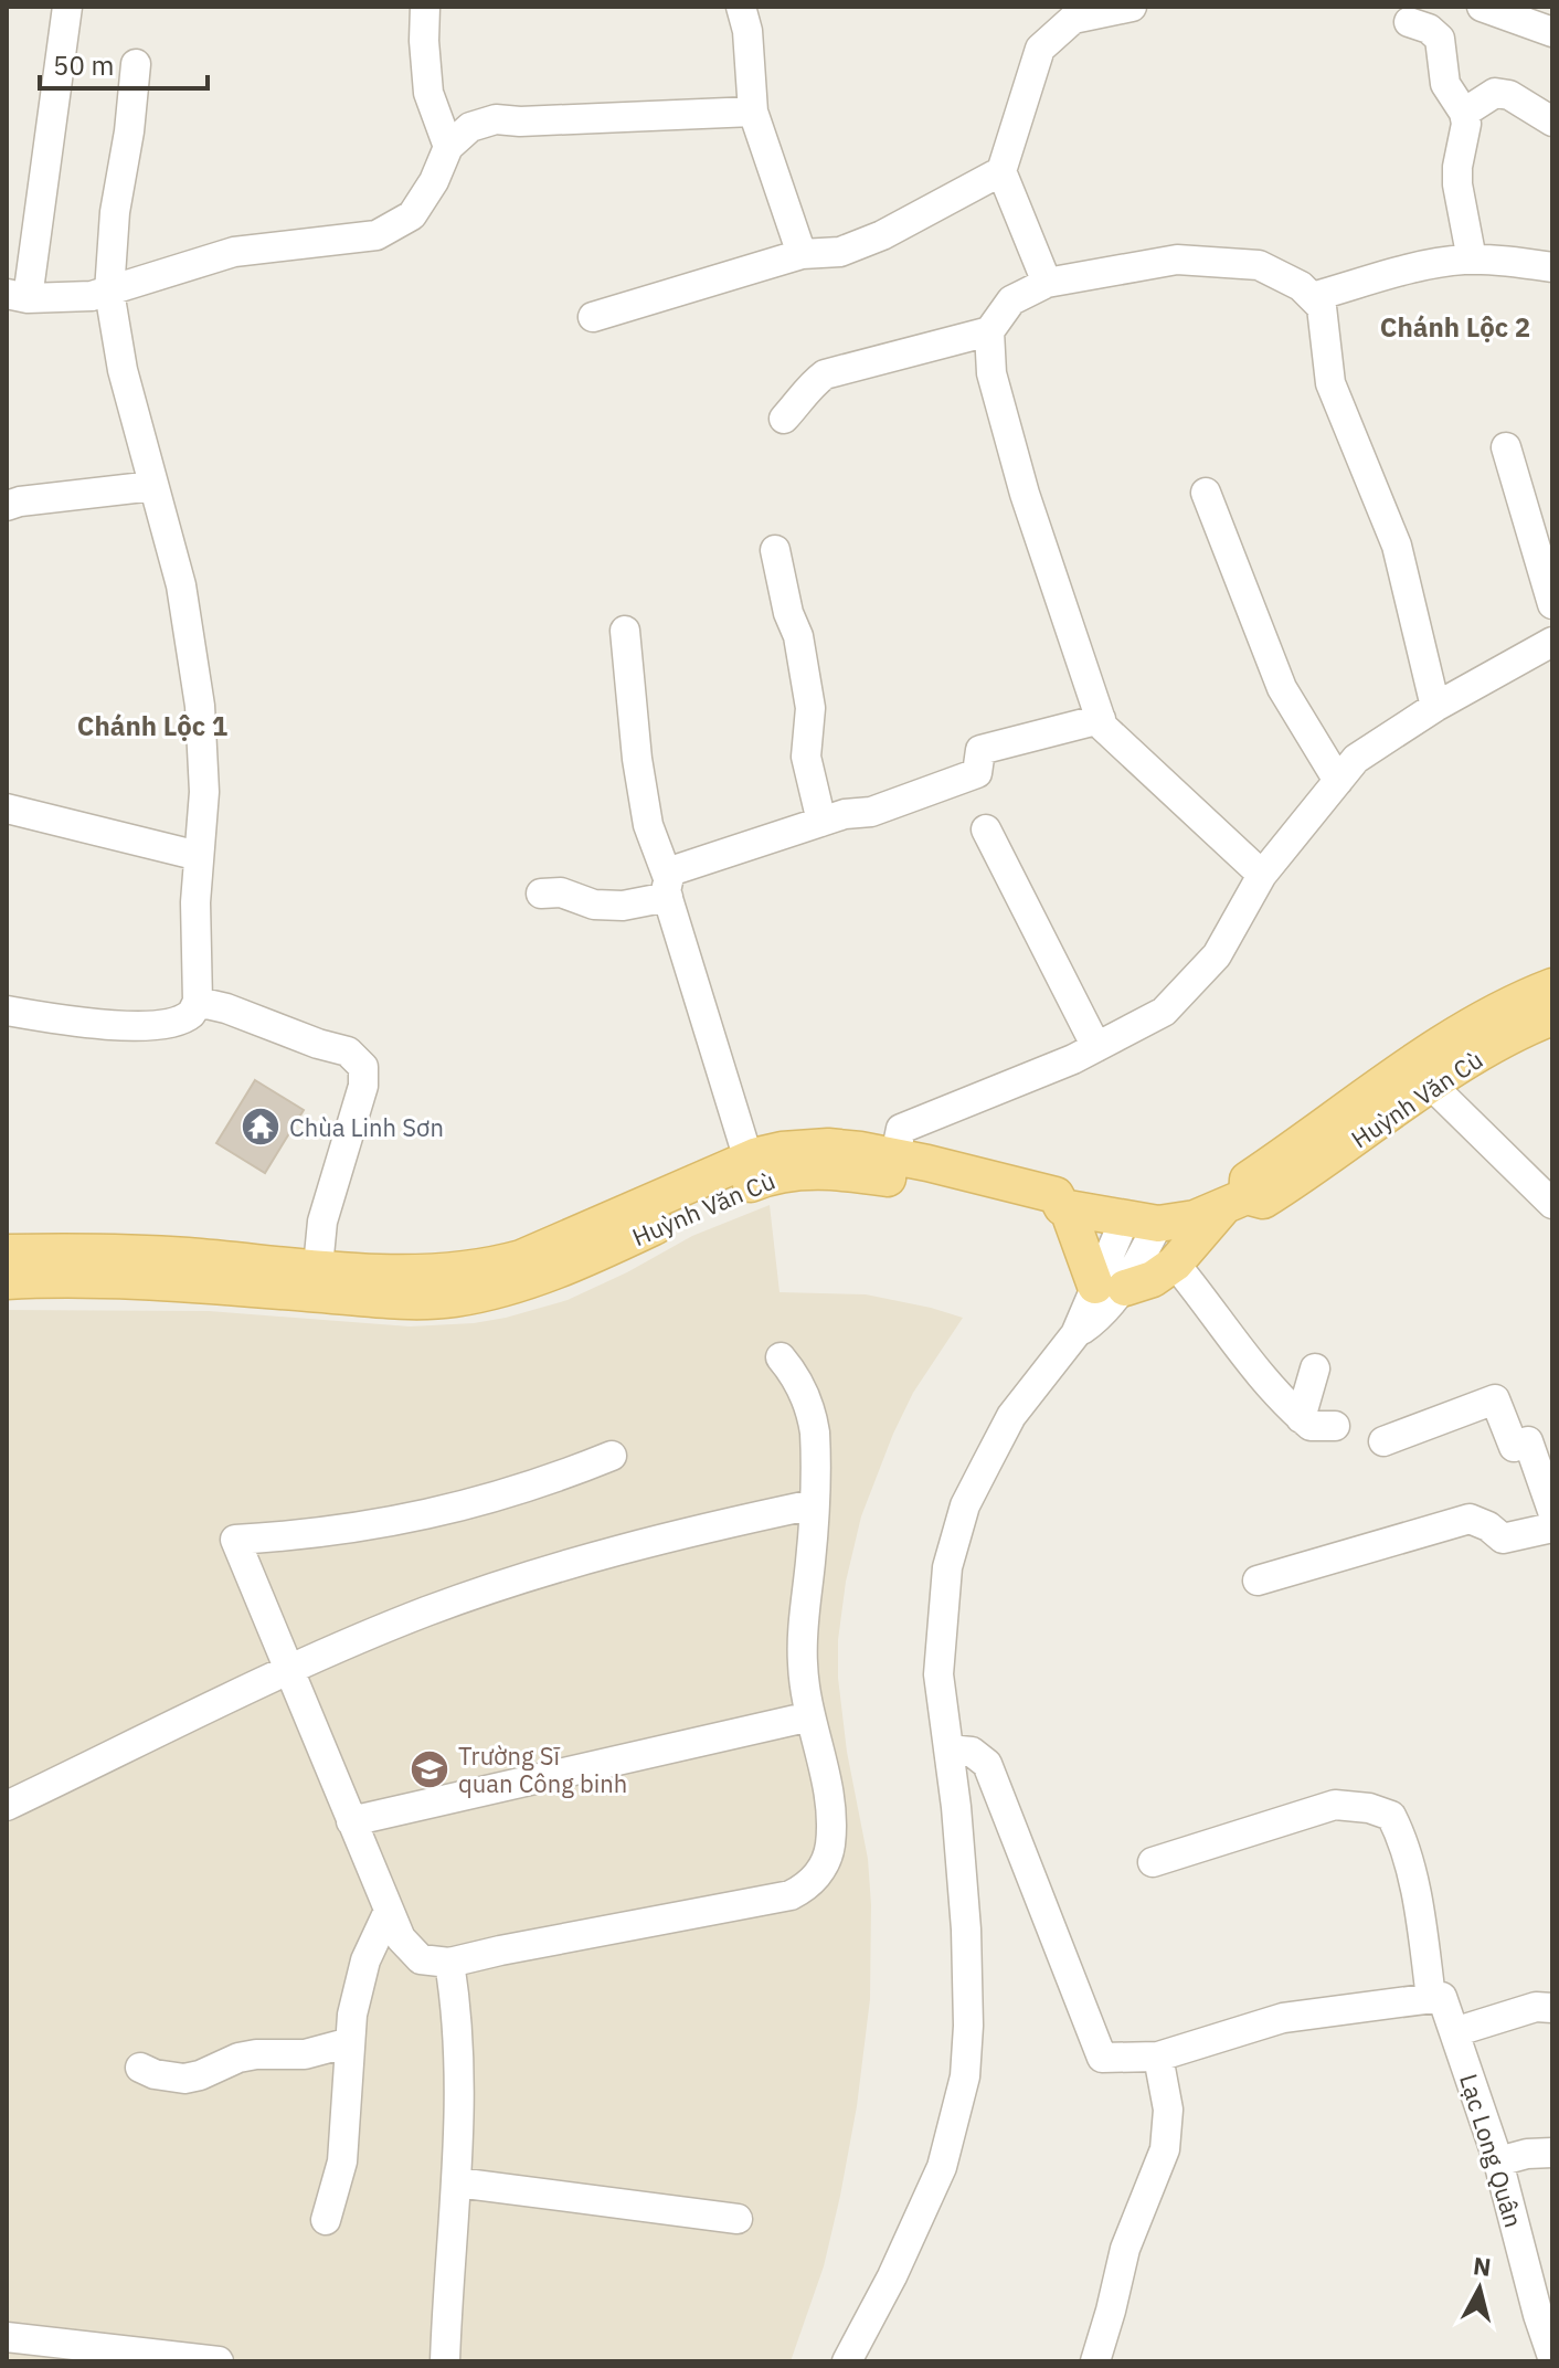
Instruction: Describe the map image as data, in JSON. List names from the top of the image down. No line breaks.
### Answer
{"streets":{"main road":["Huỳnh Văn Cù"],"street":["Lạc Long Quân"]},"districts":["Chánh Lộc 2","Chánh Lộc 1"],"places":{"temple":["Chùa Linh Sơn"],"school or university":["Trường Sĩ quan Công binh"]},"scale_bar":"50 m","north":"top"}
